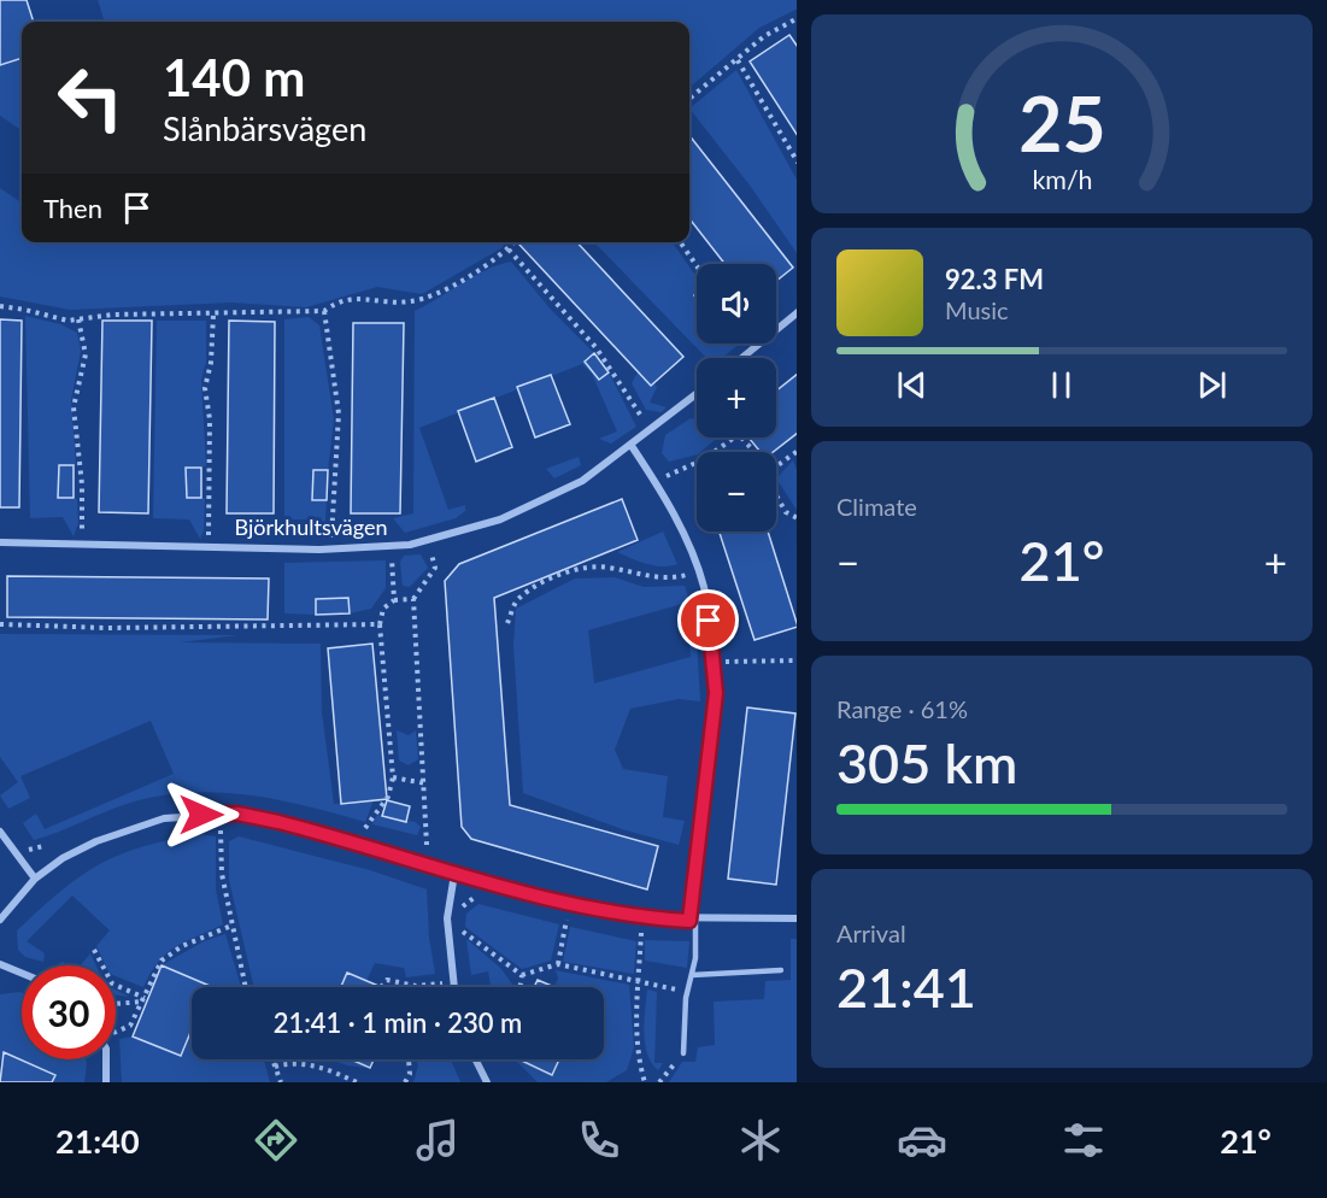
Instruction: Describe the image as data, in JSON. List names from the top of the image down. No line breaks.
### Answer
{"streets":{"street":["Björkhultsvägen"]},"page":{"turn":["140 m","Slånbärsvägen"],"then":"Then","song":["92.3 FM","Music"],"map_buttons":["+","−"],"tile":["Climate",["Range · 61%","305 km"],["Arrival","21:41"]],"heat":["−","21°","+"],"limit":"30","trip":"21:41 · 1 min · 230 m","tabs":["21:40","21°"],"gauge":["25","km/h"]}}
